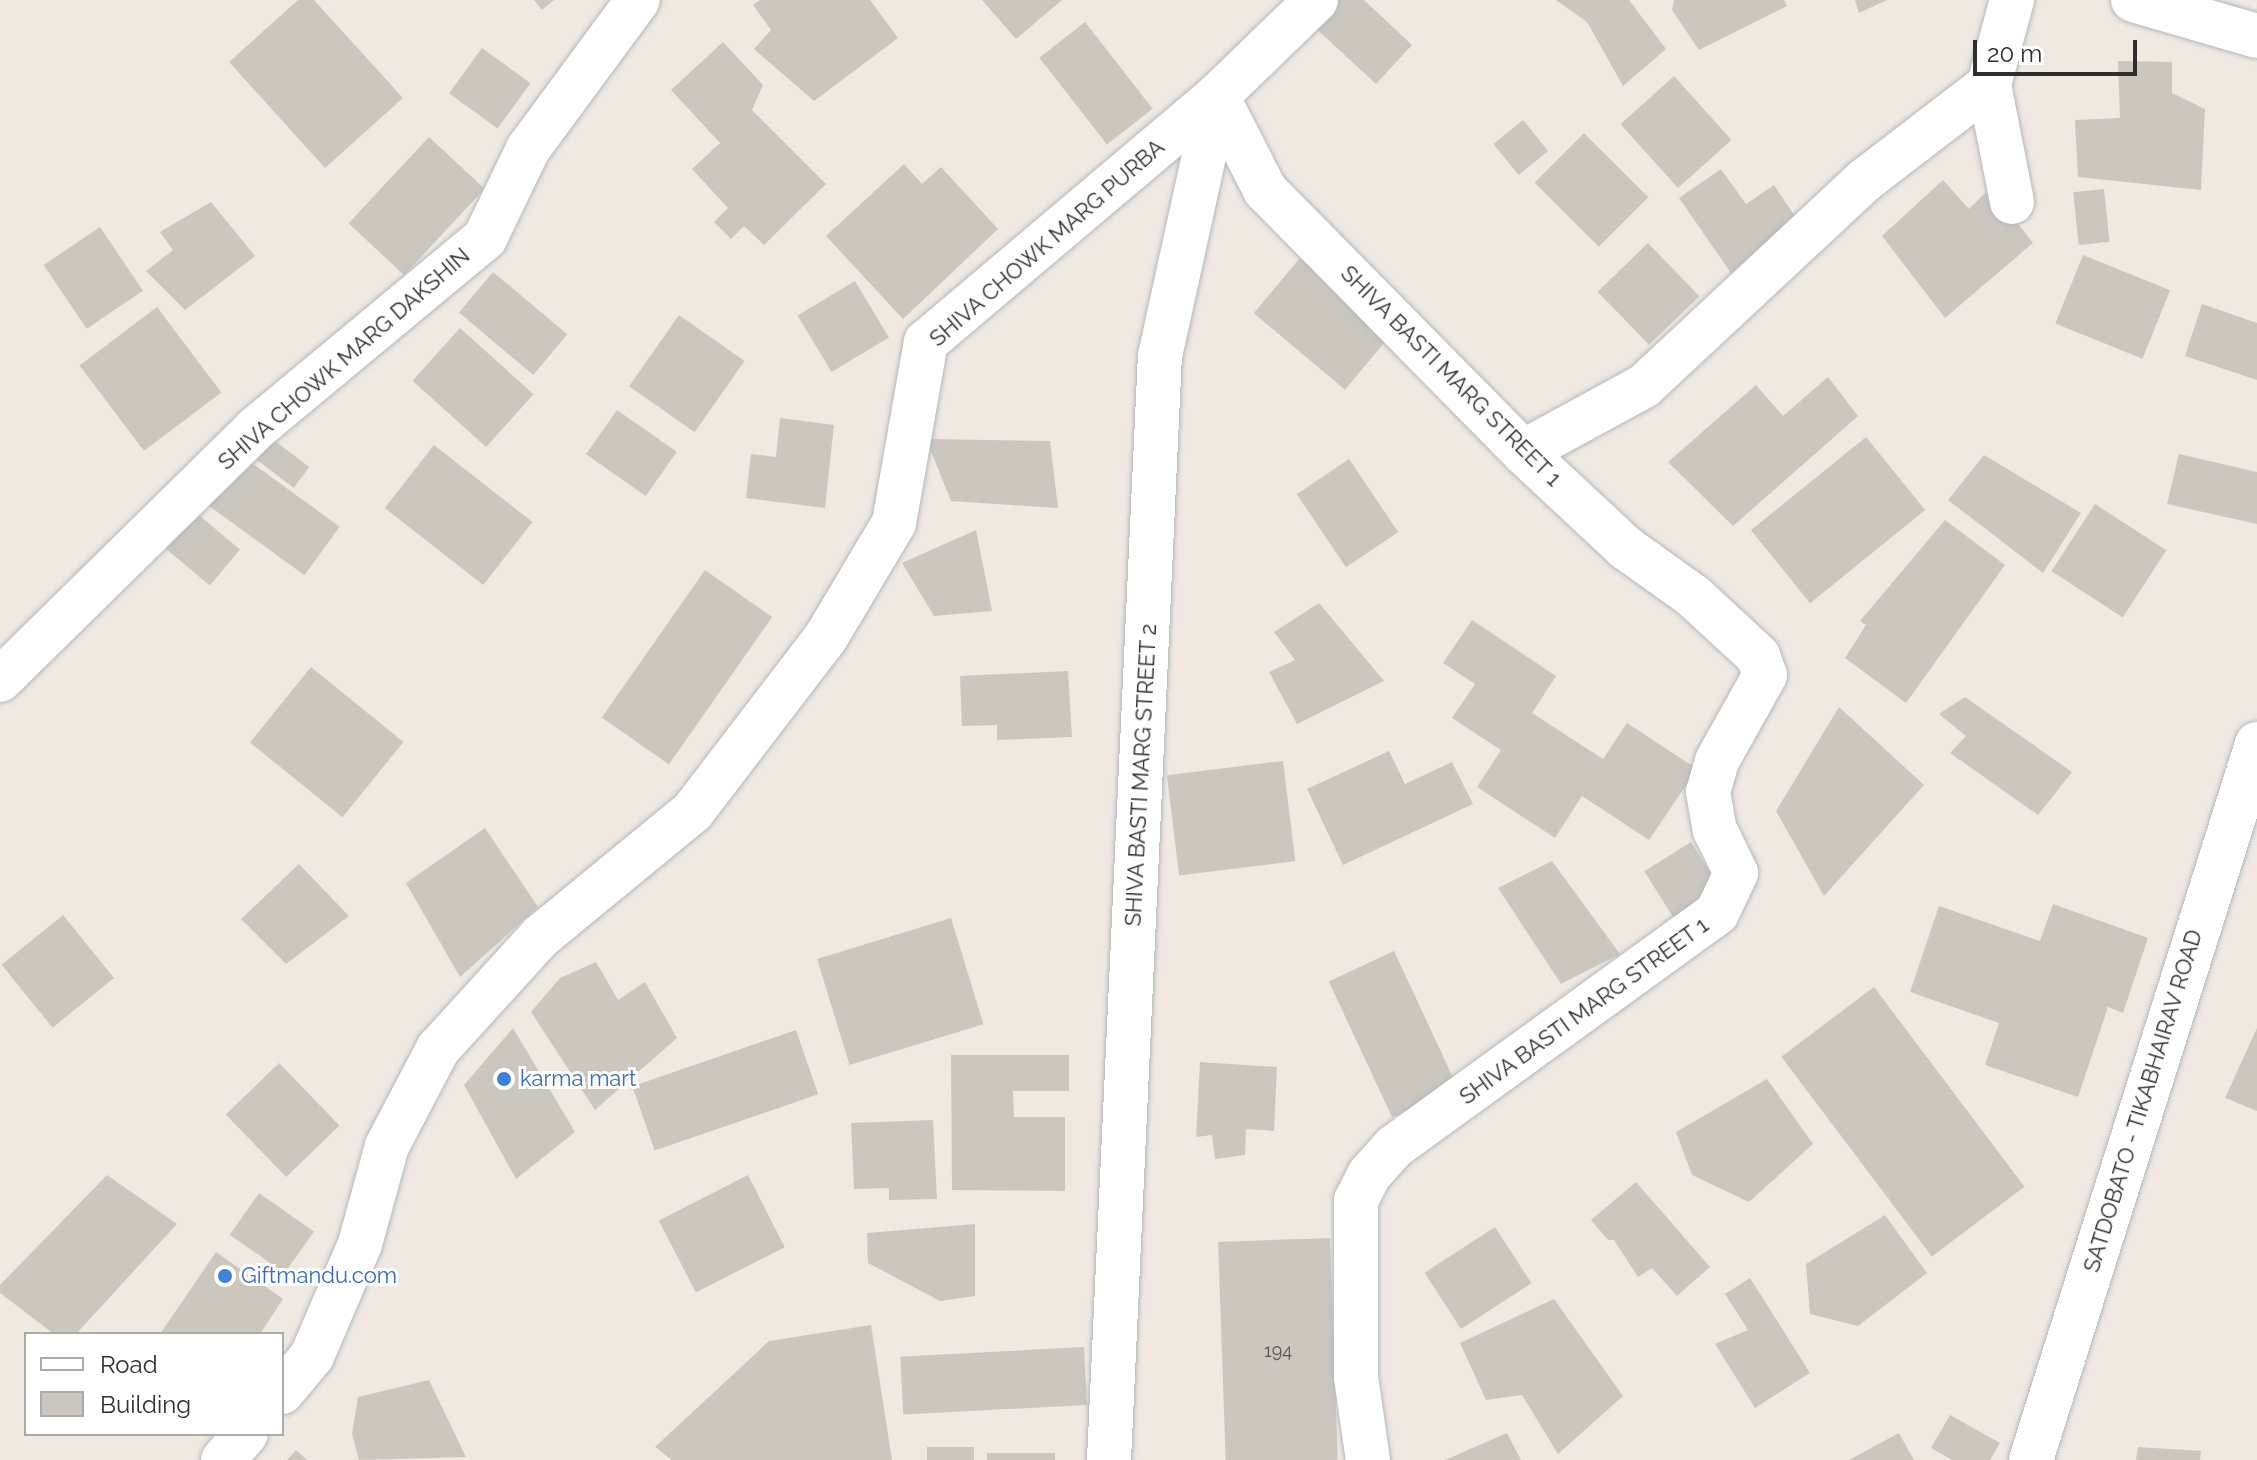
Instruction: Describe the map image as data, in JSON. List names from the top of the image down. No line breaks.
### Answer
{"streets":{"street":["SHIVA CHOWK MARG PURBA","SHIVA CHOWK MARG DAKSHIN","SHIVA BASTI MARG STREET 1","SHIVA BASTI MARG STREET 2","SATDOBATO - TIKABHAIRAV ROAD"]},"crossings":[["SHIVA CHOWK MARG PURBA","SHIVA BASTI MARG STREET 1"],["SHIVA CHOWK MARG PURBA","SHIVA BASTI MARG STREET 2"],["SHIVA BASTI MARG STREET 1","SHIVA BASTI MARG STREET 2"]],"places":["karma mart","Giftmandu.com"],"house_numbers":["194"],"legend":["Road","Building"],"scale_bar":"20 m"}
